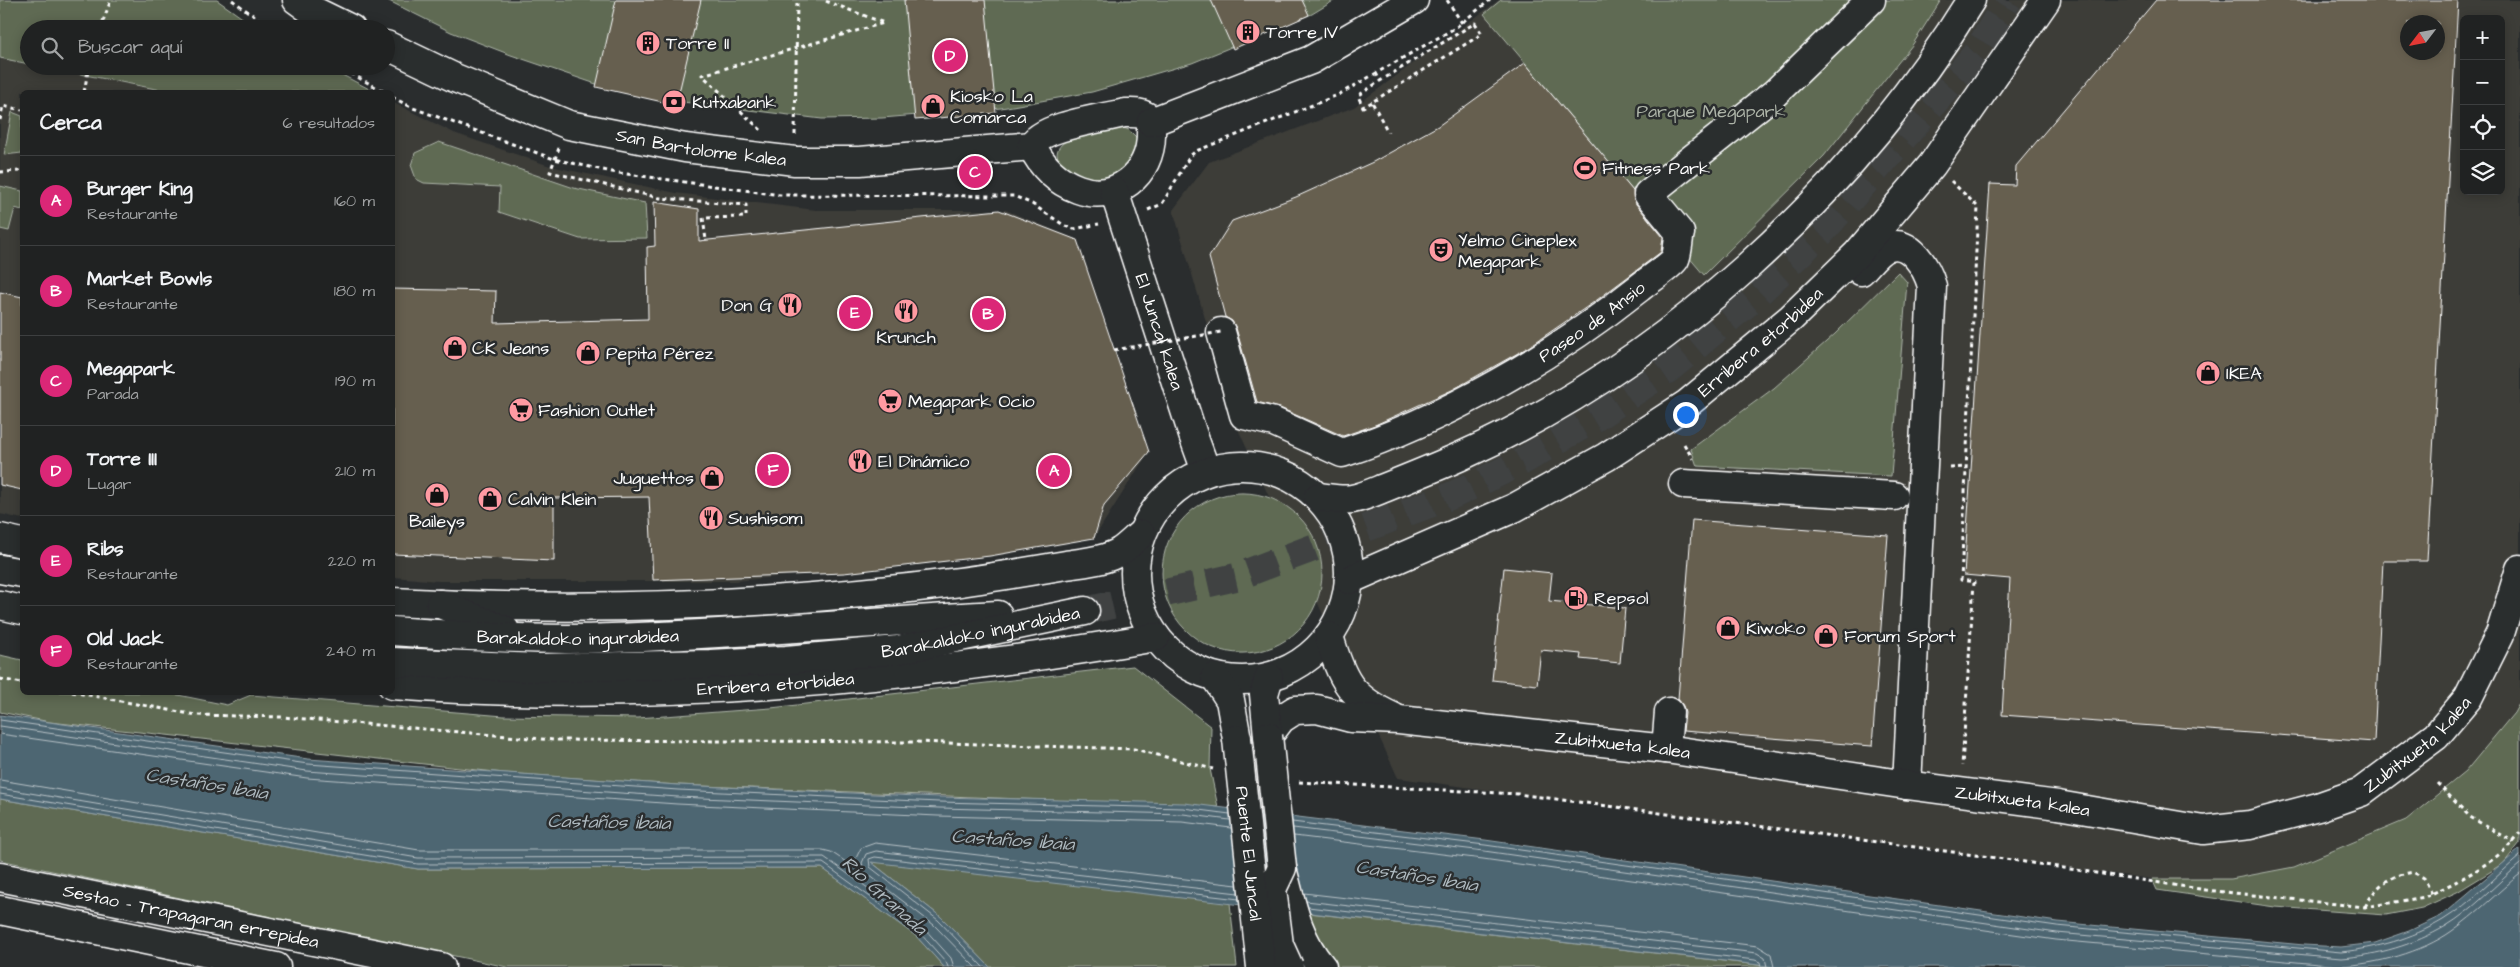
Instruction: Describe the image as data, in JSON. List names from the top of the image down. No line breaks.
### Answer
{"streets":{"street":["San Bartolome kalea","Paseo de Ansio","El Juncal kalea","Erribera etorbidea","Barakaldoko ingurabidea","Zubitxueta kalea","Puente El Juncal","Sestao - Trapagaran errepidea"]},"crossings":[["Zubitxueta kalea","Puente El Juncal"]],"water":["Castaños ibaia","Río Granada"],"parks":["Parque Megapark"],"places":{"building":["Torre IV","Torre II"],"bank":["Kutxabank"],"shop":["Kiosko La Comarca","CK Jeans","Pepita Pérez","IKEA","Juguettos","Baileys","Calvin Klein","Kiwoko","Forum Sport"],"sports":["Fitness Park"],"theatre":["Yelmo Cineplex Megapark"],"restaurant":["Don G","Krunch","El Dinámico","Sushisom"],"supermarket":["Megapark Ocio","Fashion Outlet"],"fuel station":["Repsol"]},"north":"bottom left","page":{"map_buttons":["+","−"],"search":"Buscar aquí","pins":["D","C","E","B","F","A"],"heading":["Cerca","6 resultados"],"list":[{"mark":"A","name":"Burger King","note":"Restaurante","value":"160 m"},{"mark":"B","name":"Market Bowls","note":"Restaurante","value":"180 m"},{"mark":"C","name":"Megapark","note":"Parada","value":"190 m"},{"mark":"D","name":"Torre III","note":"Lugar","value":"210 m"},{"mark":"E","name":"Ribs","note":"Restaurante","value":"220 m"},{"mark":"F","name":"Old Jack","note":"Restaurante","value":"240 m"}]}}
